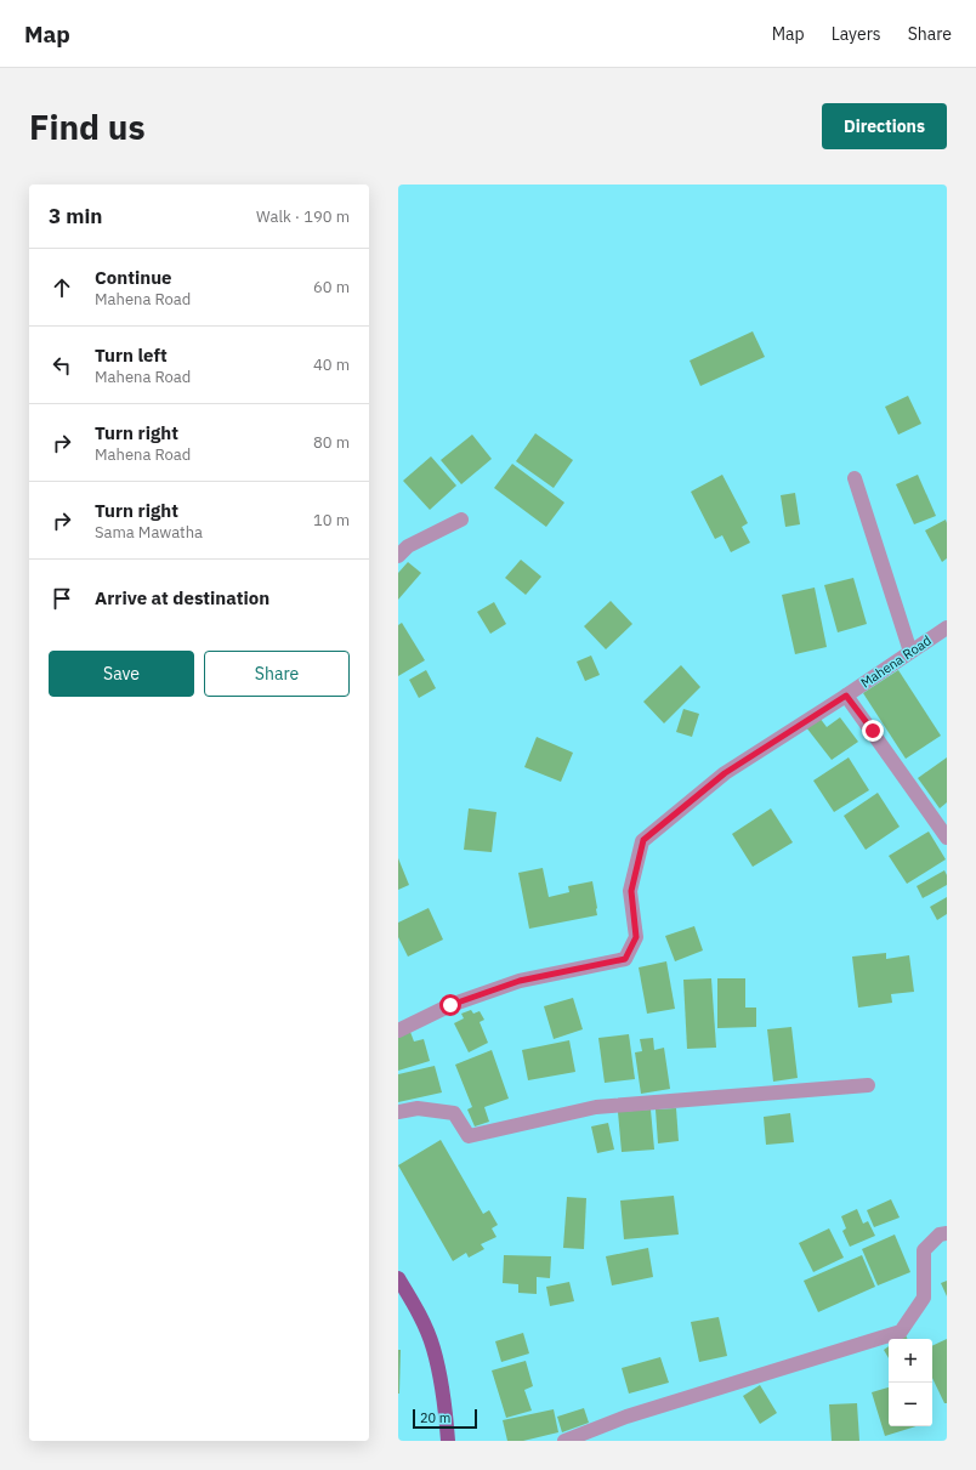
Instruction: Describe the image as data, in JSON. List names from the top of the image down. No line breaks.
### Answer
{"streets":{"street":["Mahena Road"]},"scale_bar":"20 m","page":{"header":"Map","nav":["Map","Layers","Share"],"buttons":["Directions",["Save","Share"]],"title":"Find us","heading":["3 min","Walk · 190 m"],"list":[["Continue","Mahena Road","60 m"],["Turn left","Mahena Road","40 m"],["Turn right","Mahena Road","80 m"],["Turn right","Sama Mawatha","10 m"],"Arrive at destination"],"map_buttons":["+","−"],"scale":"20 m"}}
